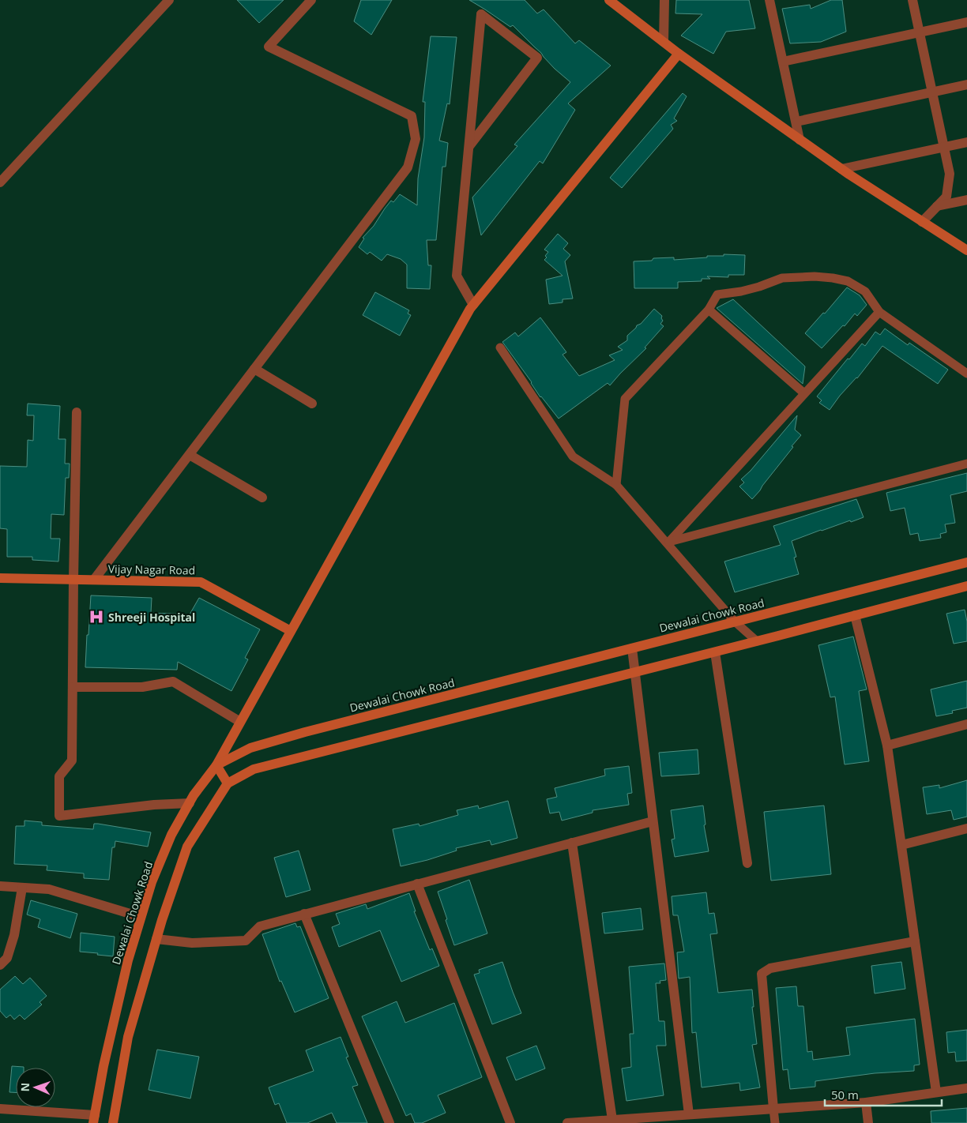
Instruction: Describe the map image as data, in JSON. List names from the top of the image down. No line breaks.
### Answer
{"streets":{"main road":["Vijay Nagar Road","Dewalai Chowk Road"]},"places":{"hospital":["Shreeji Hospital"]},"scale_bar":"50 m","north":"left"}
